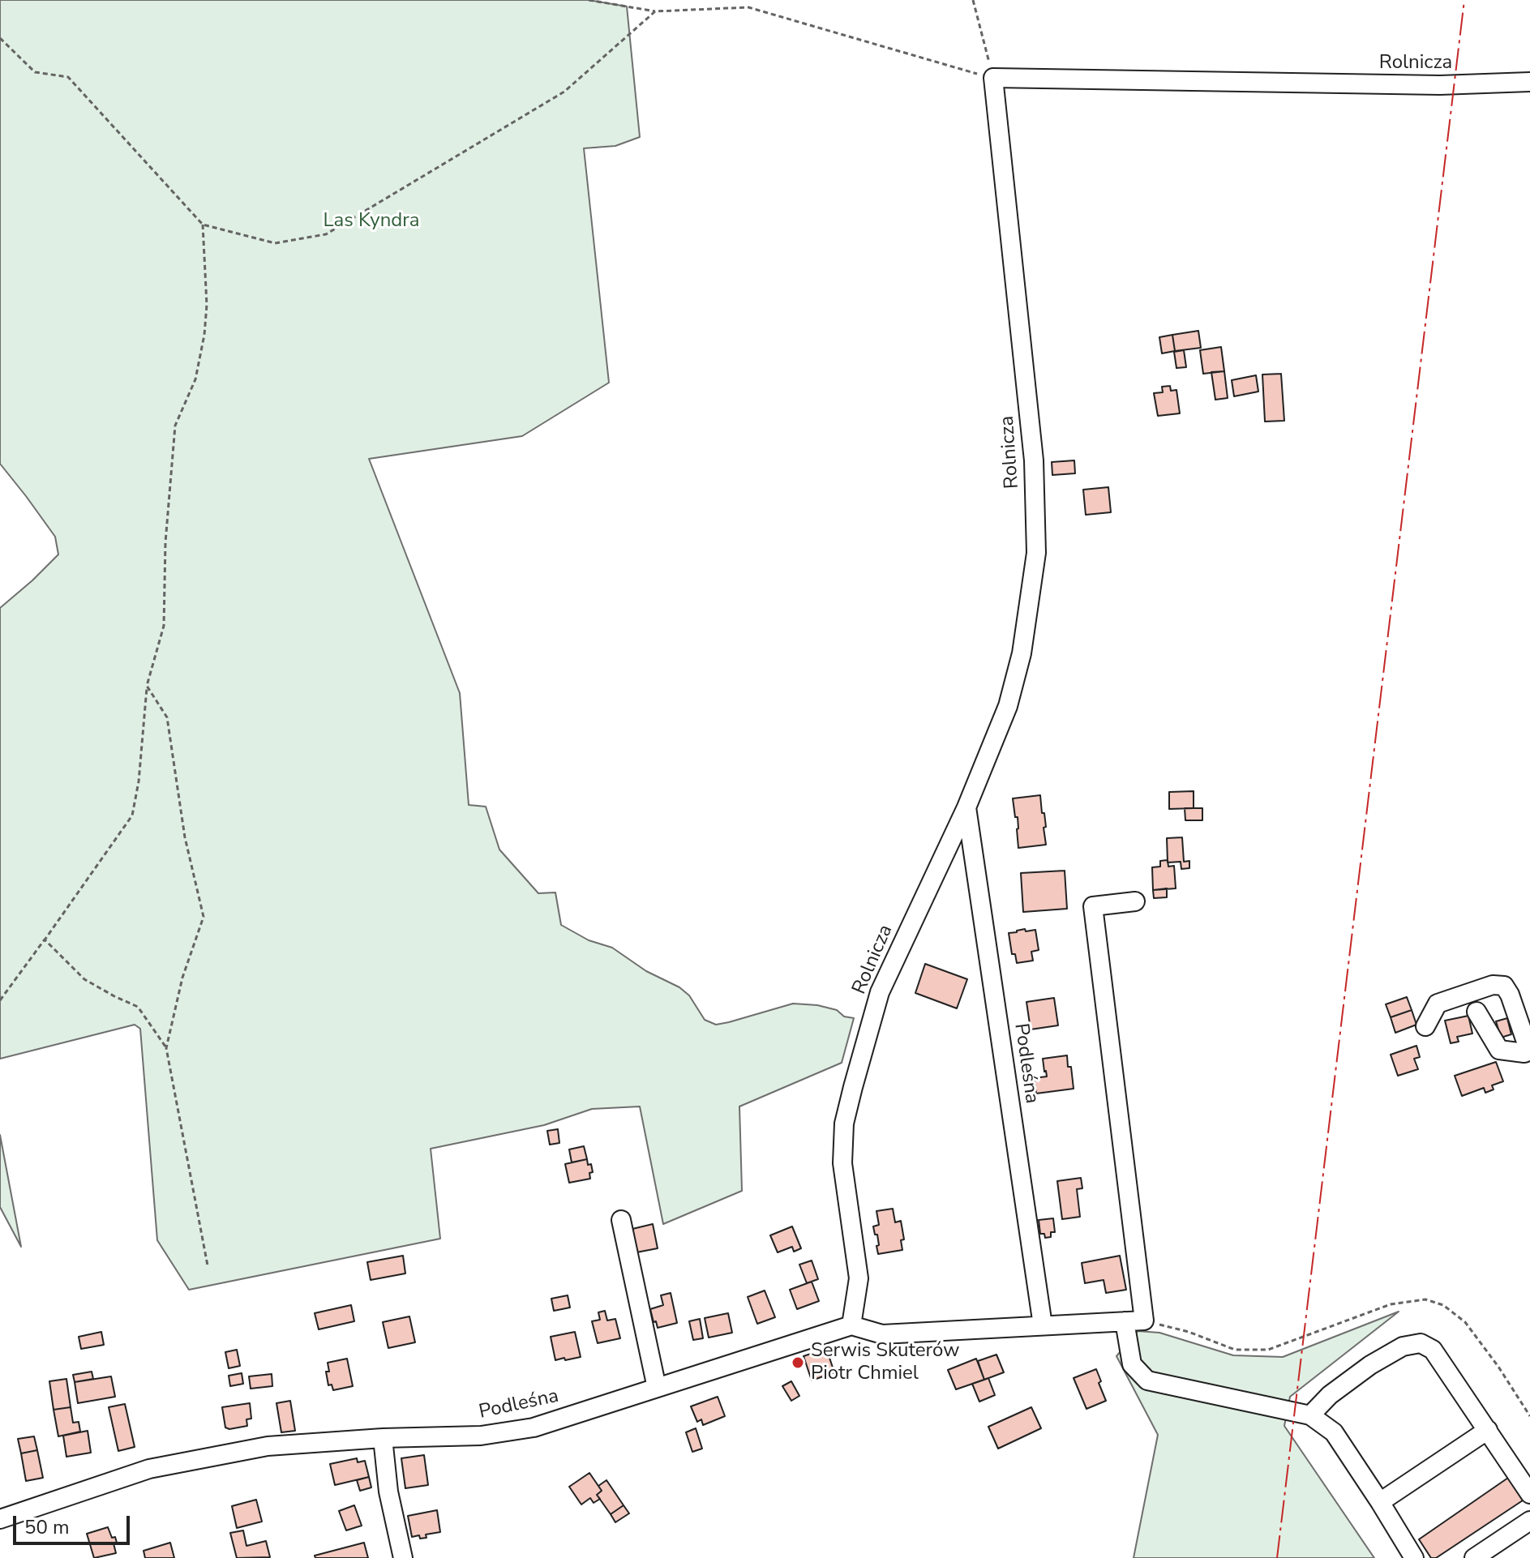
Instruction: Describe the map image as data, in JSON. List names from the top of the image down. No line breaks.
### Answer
{"streets":{"street":["Rolnicza","Podleśna"]},"crossings":[["Rolnicza","Podleśna"]],"parks":["Las Kyndra"],"places":["Serwis Skuterów Piotr Chmiel"],"scale_bar":"50 m"}
